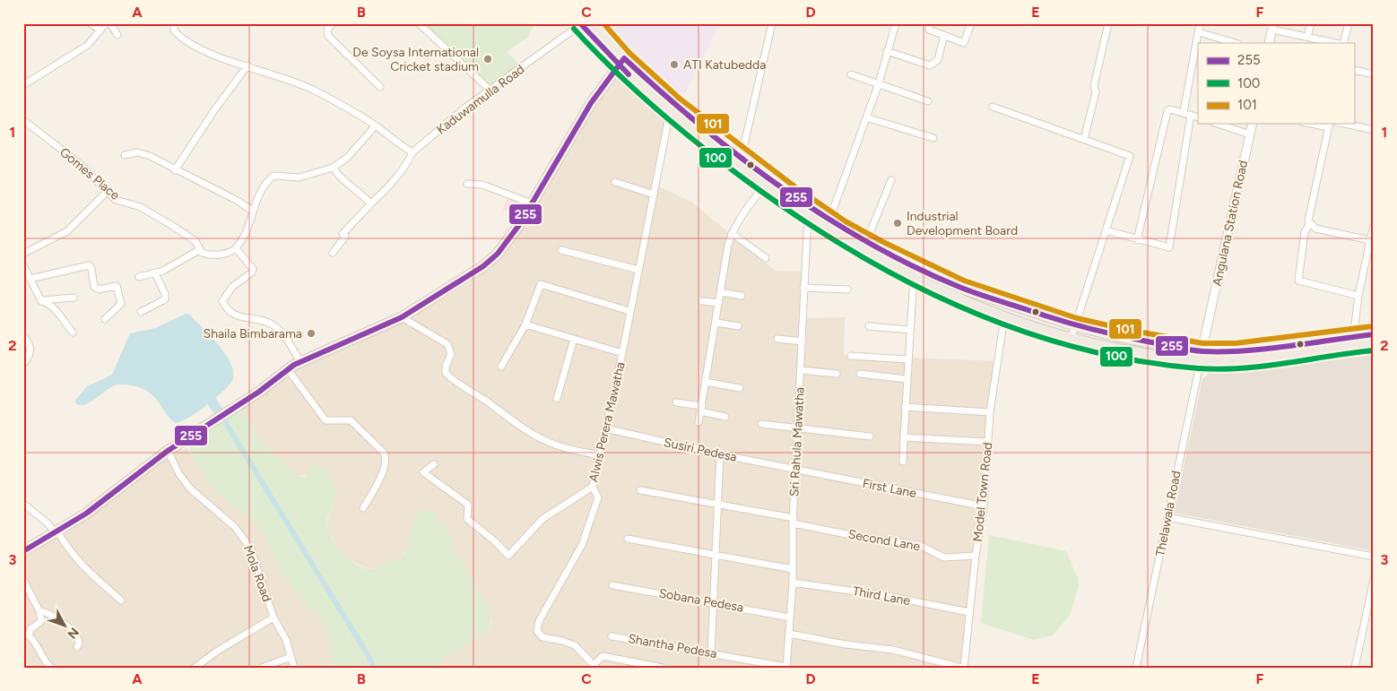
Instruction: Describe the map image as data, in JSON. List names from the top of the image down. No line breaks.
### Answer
{"streets":{"street":["Kaduwamulla Road","Gomes Place","Angulana Station Road","Alwis Perera Mawatha","Sri Rahula Mawatha","Susiri Pedesa","First Lane","Model Town Road","Thelawala Road","Second Lane","Mola Road","Third Lane","Sobana Pedesa","Shantha Pedesa"]},"crossings":[["Angulana Station Road","Thelawala Road"],["Alwis Perera Mawatha","Susiri Pedesa"],["Sri Rahula Mawatha","Susiri Pedesa"],["Sri Rahula Mawatha","First Lane"],["Sri Rahula Mawatha","Second Lane"],["Sri Rahula Mawatha","Third Lane"],["Sri Rahula Mawatha","Sobana Pedesa"],["Sri Rahula Mawatha","Shantha Pedesa"],["Susiri Pedesa","First Lane"],["First Lane","Model Town Road"],["Model Town Road","Second Lane"],["Model Town Road","Third Lane"]],"places":["De Soysa International Cricket stadium","ATI Katubedda","Industrial Development Board","Shaila Bimbarama"],"lines":["transit line 255","transit line 101","transit line 100"],"legend":["255","100","101"],"north":"bottom right","grid":{"columns":["A","B","C","D","E","F"],"rows":["1","2","3"]}}
